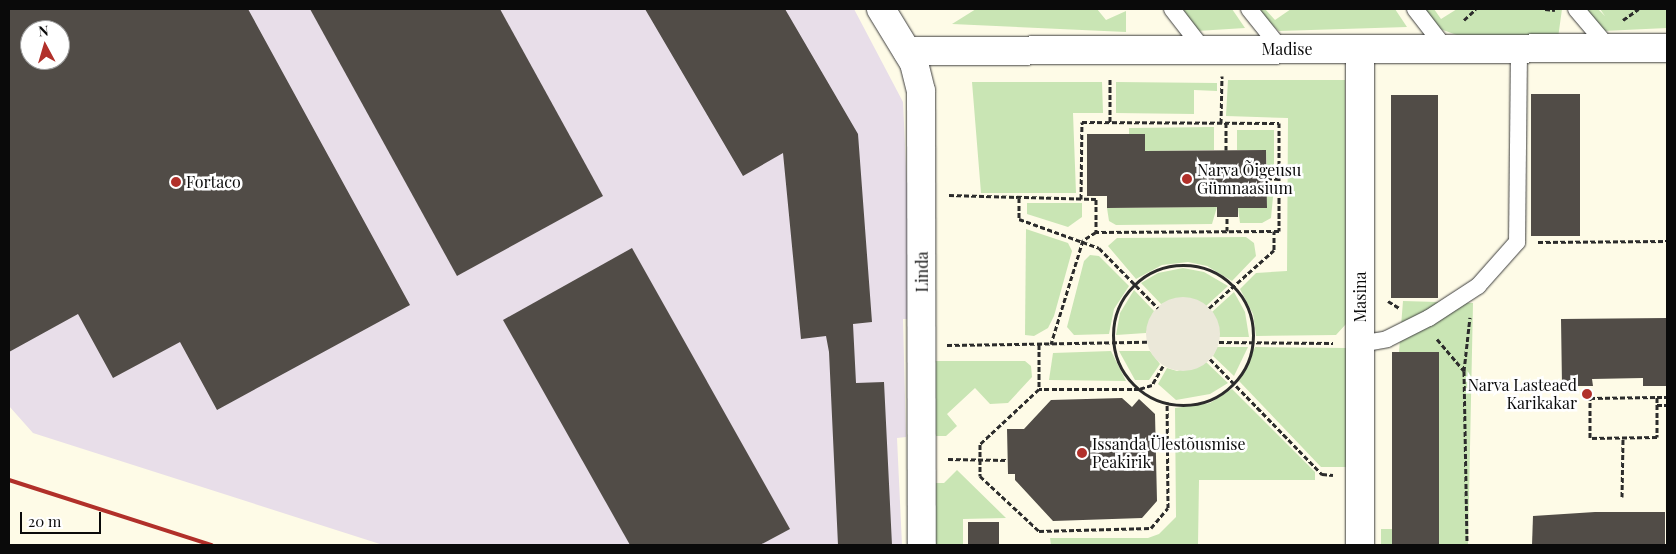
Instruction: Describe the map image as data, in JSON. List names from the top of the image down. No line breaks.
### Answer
{"streets":{"street":["Madise","Linda","Masina"]},"crossings":[["Madise","Linda"],["Madise","Masina"]],"places":["Narva Õigeusu Gümnaasium","Fortaco","Narva Lasteaed Karikakar","Issanda Ülestõusmise Peakirik"],"scale_bar":"20 m","north":"top"}
